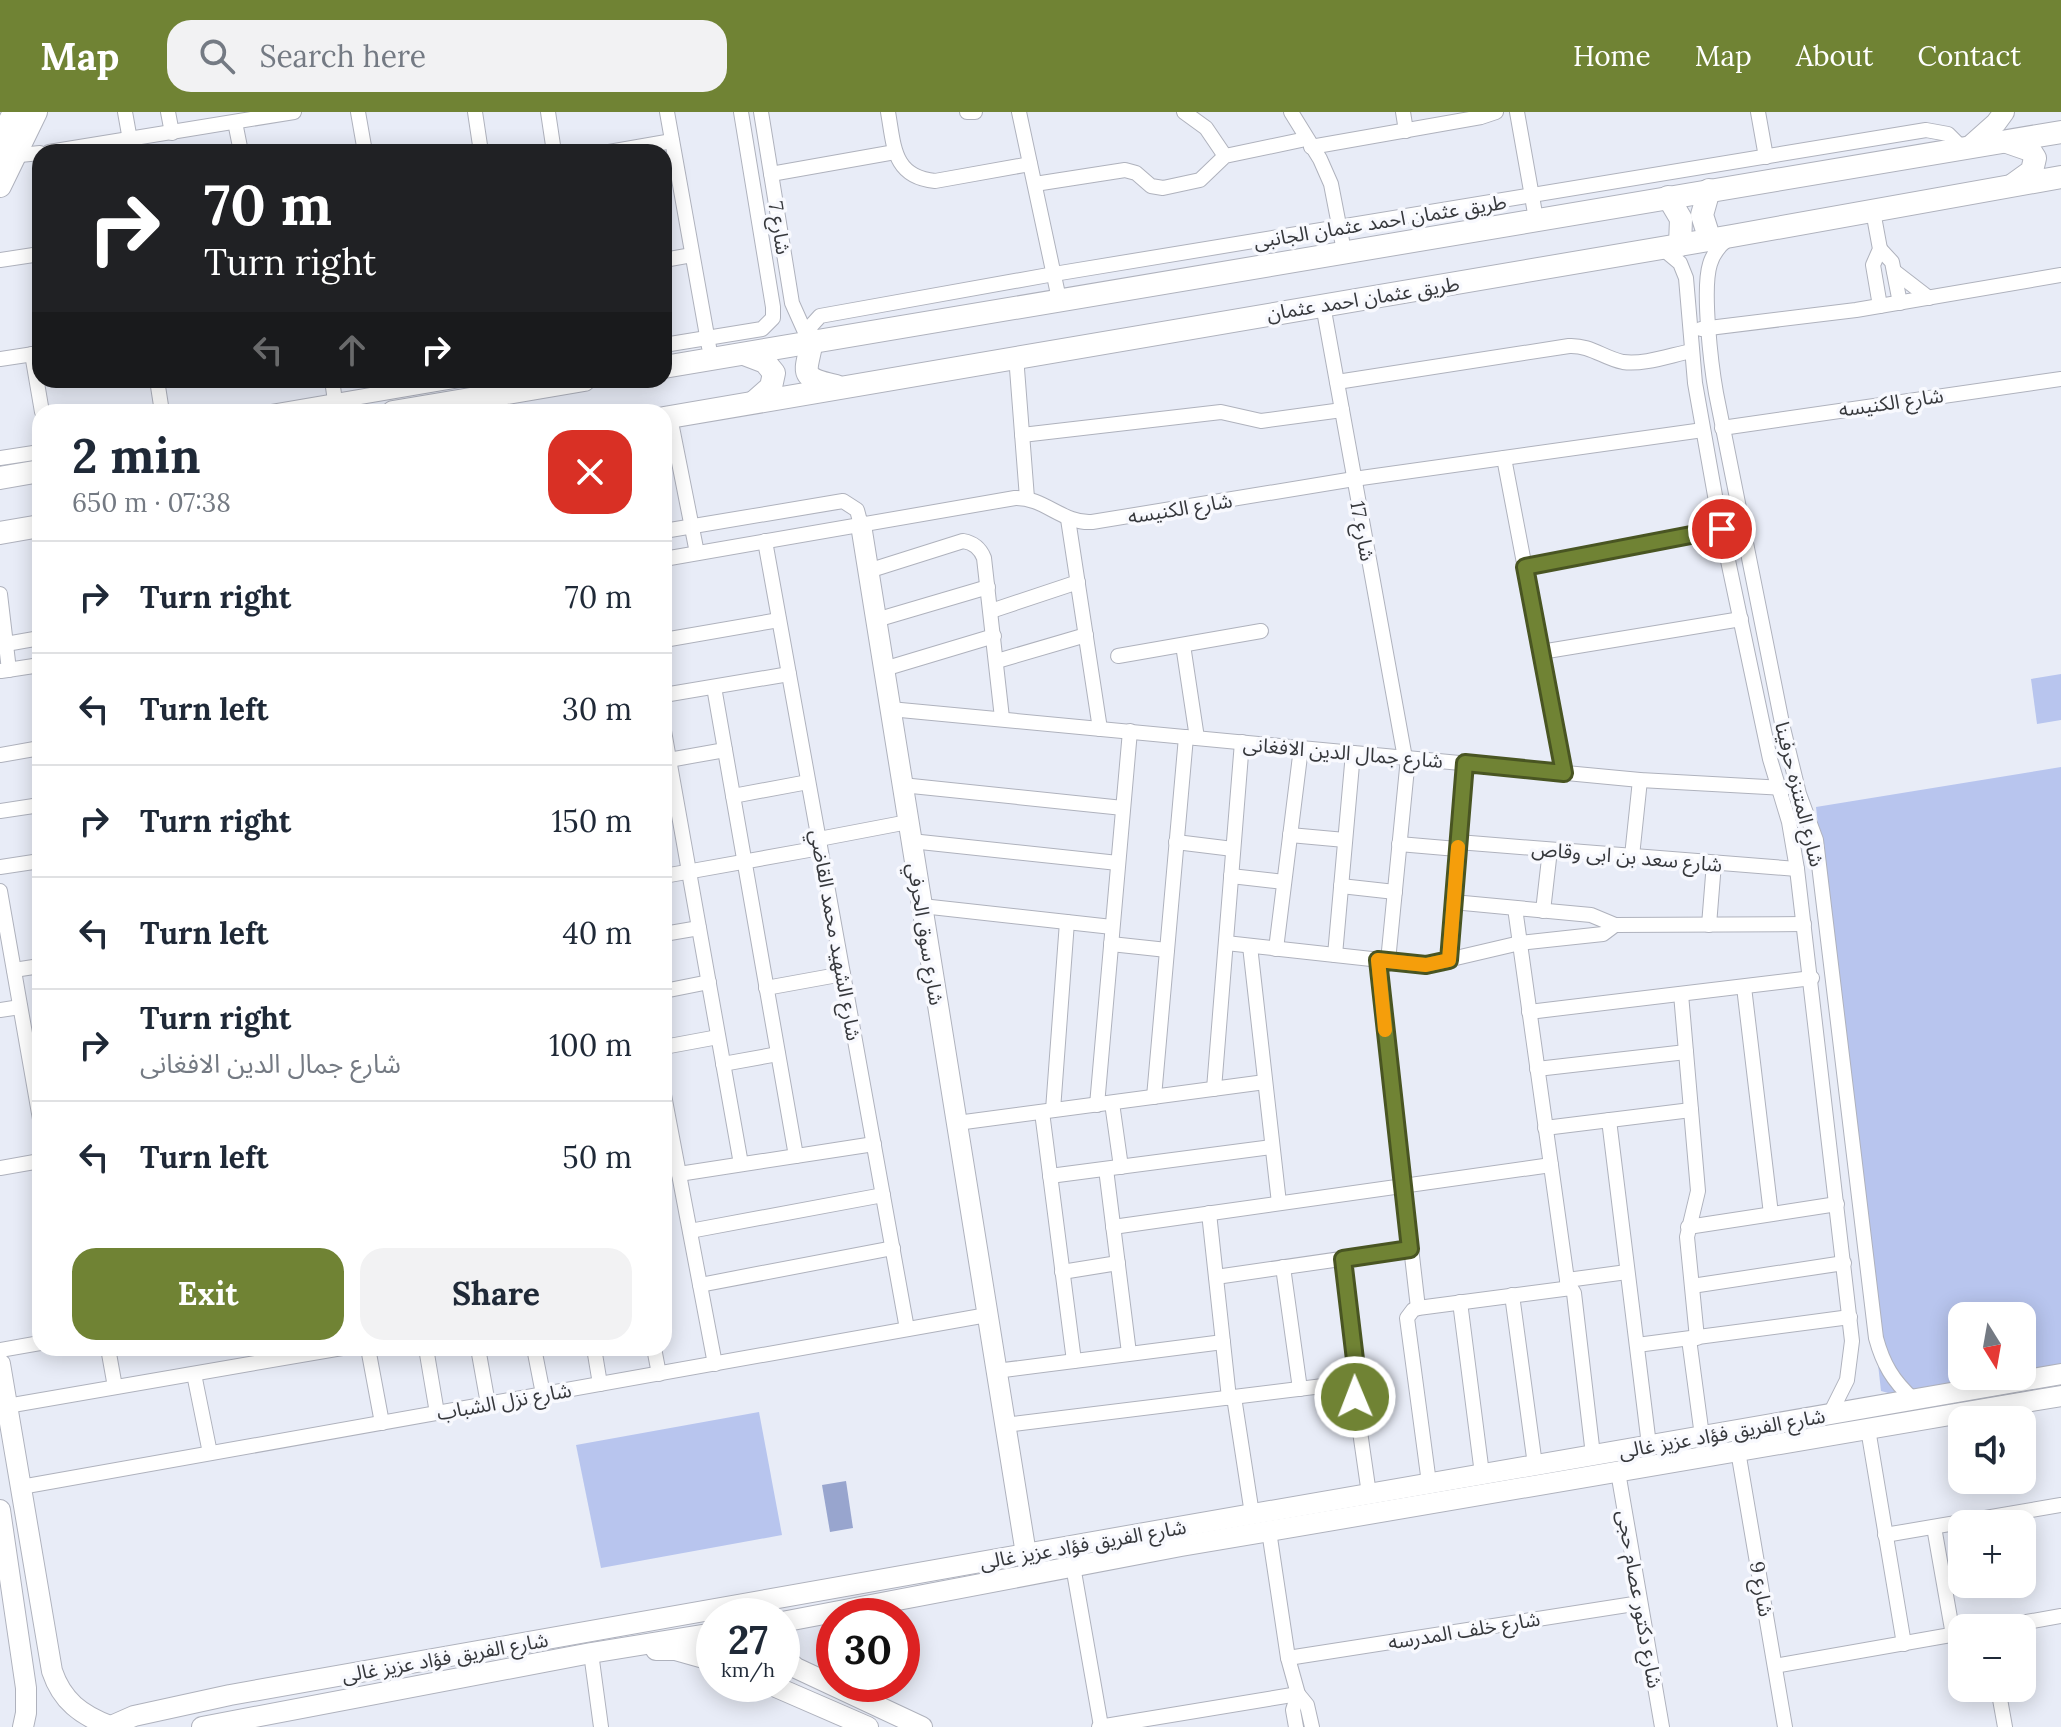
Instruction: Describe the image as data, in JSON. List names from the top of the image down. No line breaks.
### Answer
{"streets":{"main road":["طريق عثمان احمد عثمان"],"street":["طريق عثمان احمد عثمان الجانبى","شارع 7","شارع الكنيسه","شارع 17","شارع جمال الدين الافغانى","شارع المتنزه حرفينا","شارع سعد بن ابى وقاص","شارع سوق الحرفي","شارع الشهيد محمد القاضي","شارع نزل الشباب","شارع الفريق فؤاد عزيز غالى","شارع 9","شارع دكتور عصام حجى","شارع خلف المدرسه"]},"crossings":[["طريق عثمان احمد عثمان الجانبى","شارع 7"],["طريق عثمان احمد عثمان","شارع 17"],["طريق عثمان احمد عثمان","شارع المتنزه حرفينا"],["شارع الكنيسه","شارع 17"],["شارع الكنيسه","شارع المتنزه حرفينا"],["شارع 17","شارع جمال الدين الافغانى"],["شارع 17","شارع سعد بن ابى وقاص"],["شارع جمال الدين الافغانى","شارع المتنزه حرفينا"],["شارع جمال الدين الافغانى","شارع سوق الحرفي"],["شارع المتنزه حرفينا","شارع سعد بن ابى وقاص"],["شارع المتنزه حرفينا","شارع الفريق فؤاد عزيز غالى"],["شارع سوق الحرفي","شارع نزل الشباب"],["شارع سوق الحرفي","شارع الفريق فؤاد عزيز غالى"],["شارع الشهيد محمد القاضي","شارع نزل الشباب"],["شارع الفريق فؤاد عزيز غالى","شارع 9"],["شارع الفريق فؤاد عزيز غالى","شارع دكتور عصام حجى"],["شارع دكتور عصام حجى","شارع خلف المدرسه"]],"north":"bottom","page":{"header":"Map","search":"Search here","nav":["Home","Map","About","Contact"],"turn":["70 m","Turn right"],"heading":["2 min","650 m · 07:38"],"list":[{"name":"Turn right","value":"70 m"},{"name":"Turn left","value":"30 m"},{"name":"Turn right","value":"150 m"},{"name":"Turn left","value":"40 m"},{"name":"Turn right","note":"شارع جمال الدين الافغانى","value":"100 m"},{"name":"Turn left","value":"50 m"}],"buttons":["Exit","Share"],"map_buttons":["+","−"],"speed":"27 km/h","limit":"30"}}
